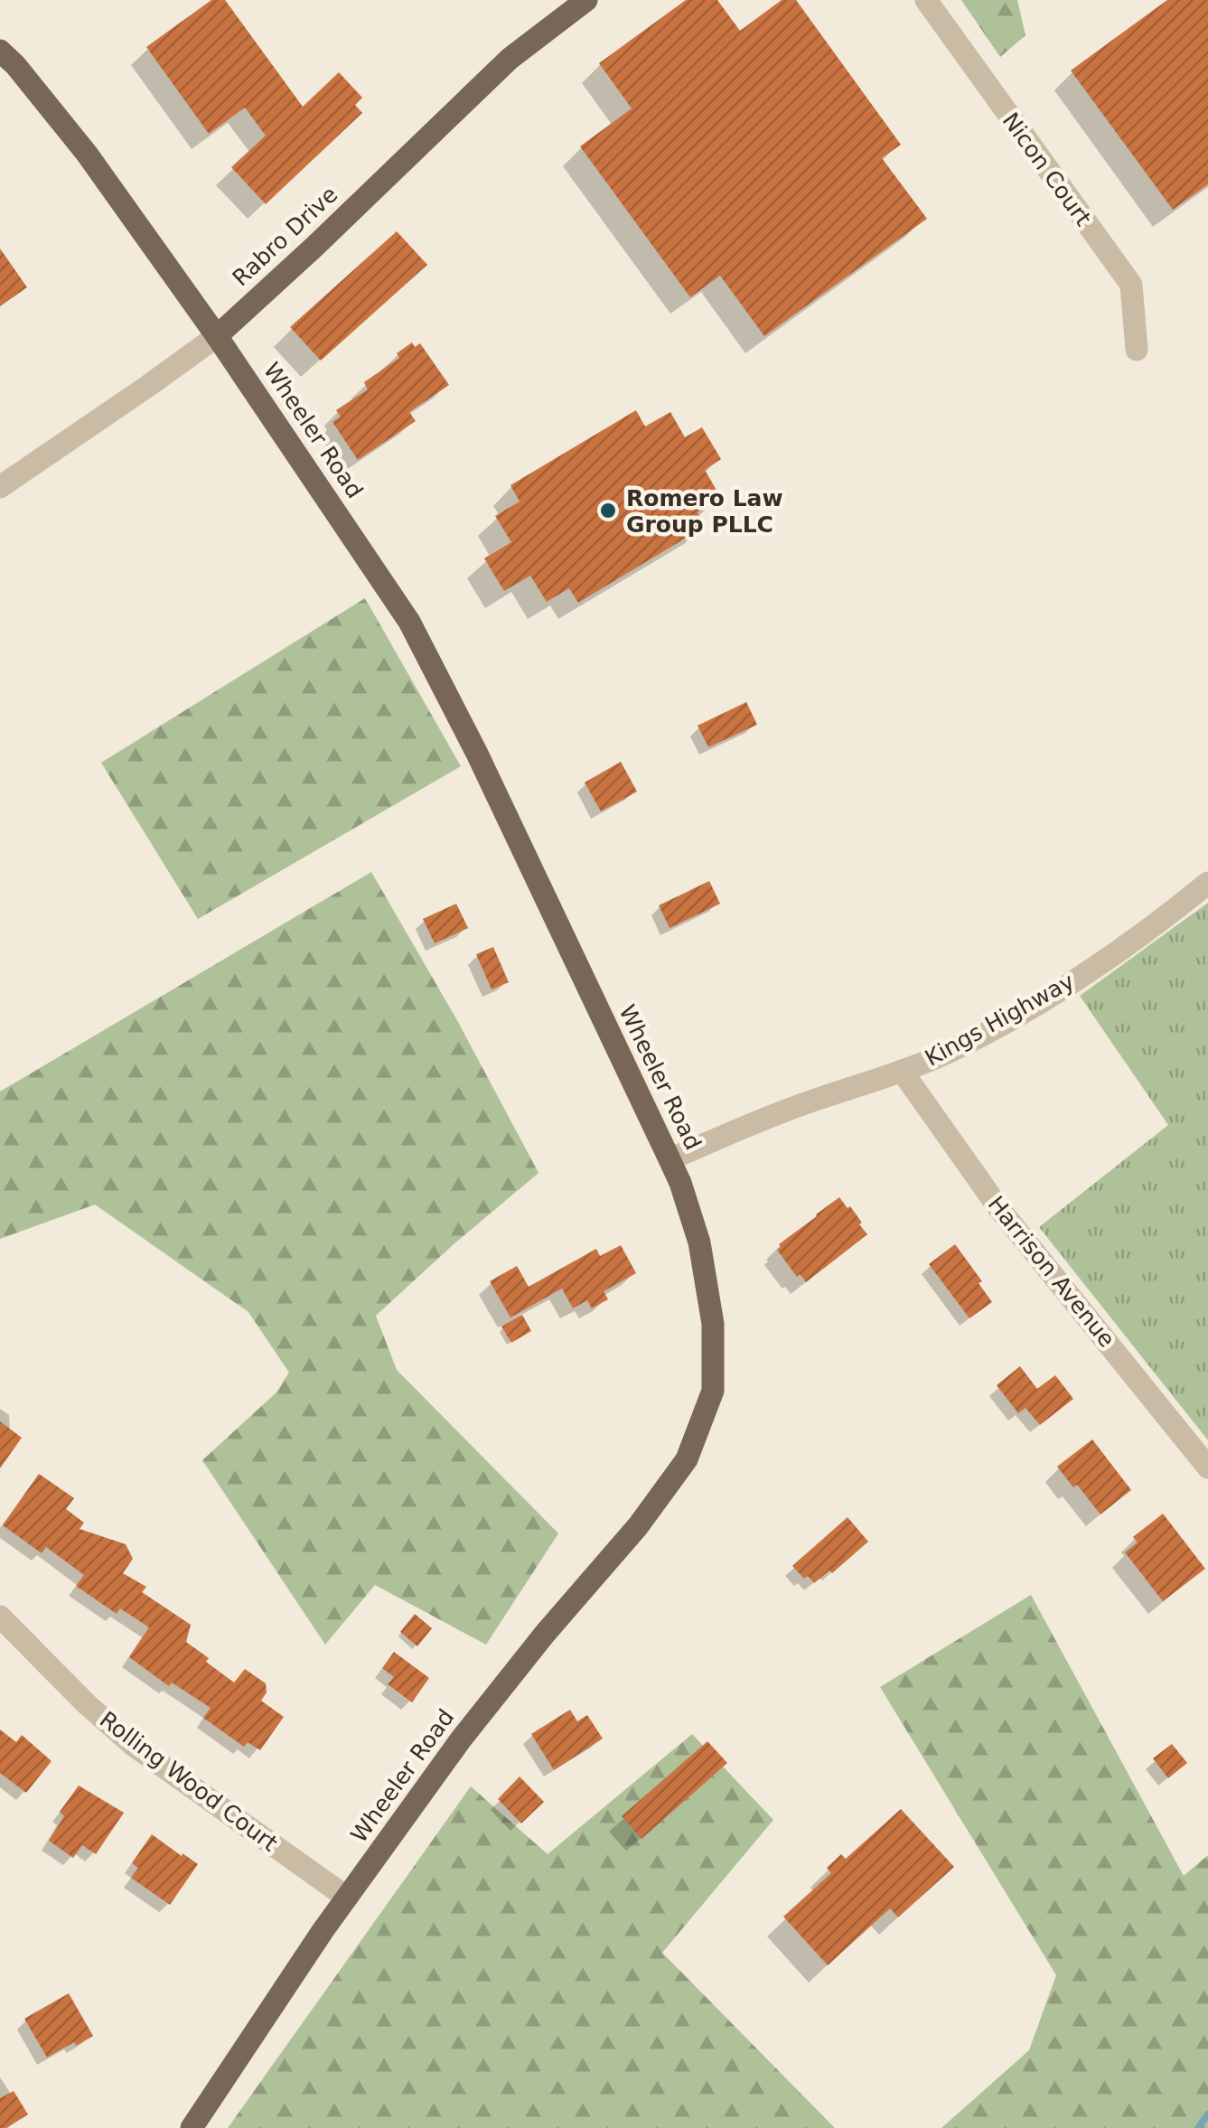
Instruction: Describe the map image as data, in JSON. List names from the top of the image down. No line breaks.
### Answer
{"streets":{"main road":["Rabro Drive","Wheeler Road"],"street":["Nicon Court","Kings Highway","Harrison Avenue","Rolling Wood Court"]},"crossings":[["Rabro Drive","Wheeler Road"],["Wheeler Road","Kings Highway"],["Wheeler Road","Rolling Wood Court"],["Kings Highway","Harrison Avenue"]],"places":["Romero Law Group PLLC"]}
